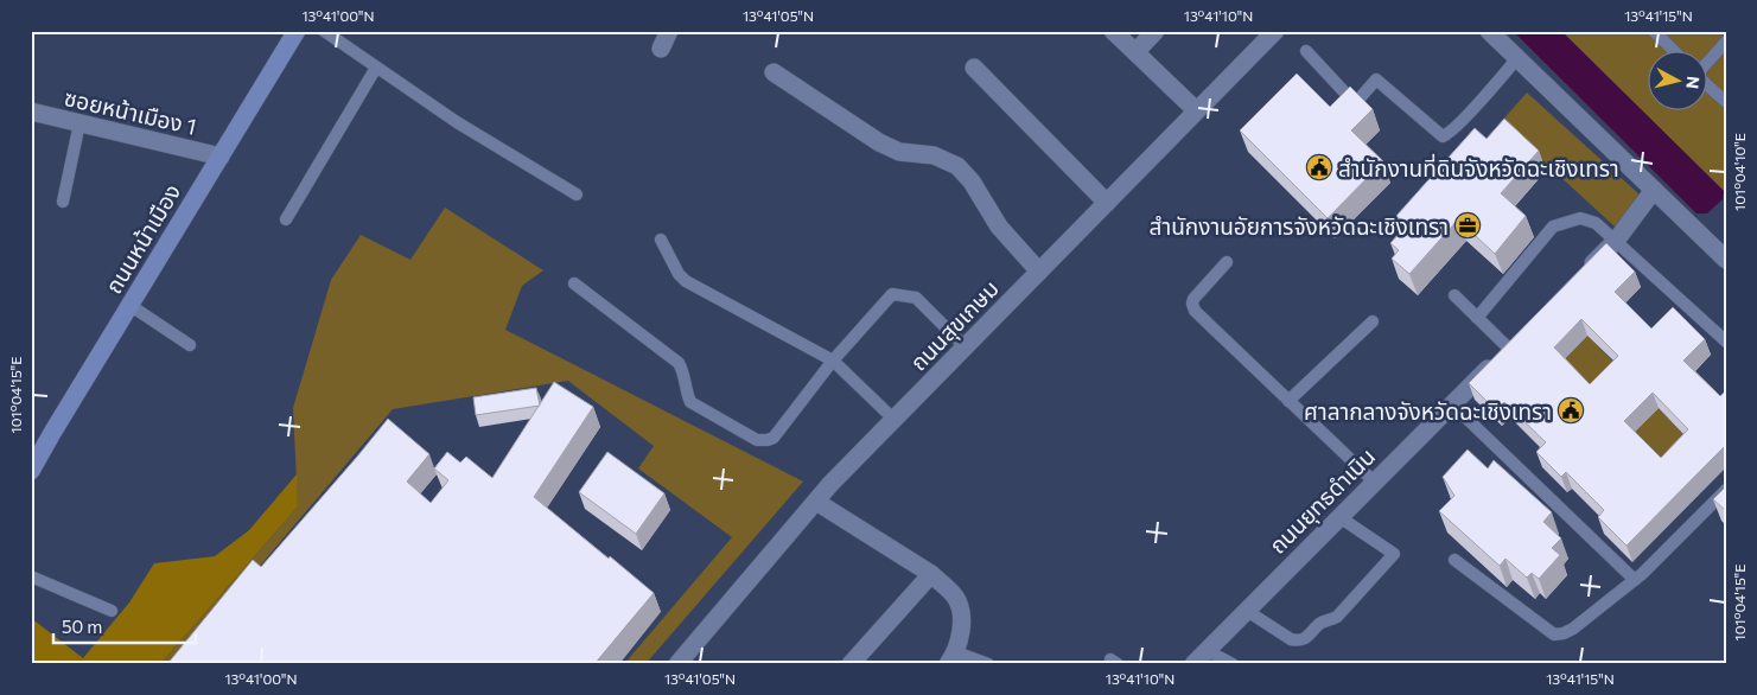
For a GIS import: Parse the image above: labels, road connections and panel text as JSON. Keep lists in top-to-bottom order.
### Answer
{
  "streets": {
    "street": [
      "ซอยหน้าเมือง 1",
      "ถนนหน้าเมือง",
      "ถนนสุขเกษม",
      "ถนนยุทธดำเนิน"
    ]
  },
  "crossings": [
    ["ซอยหน้าเมือง 1", "ถนนหน้าเมือง"]
  ],
  "places": {
    "public building": ["สำนักงานที่ดินจังหวัดฉะเชิงเทรา", "ศาลากลางจังหวัดฉะเชิงเทรา"],
    "office": ["สำนักงานอัยการจังหวัดฉะเชิงเทรา"]
  },
  "scale_bar": "50 m",
  "north": "right",
  "coordinates": [
    "13°41'00\"N",
    "13°41'05\"N",
    "13°41'10\"N",
    "13°41'15\"N",
    "101°04'10\"E",
    "101°04'15\"E"
  ]
}
